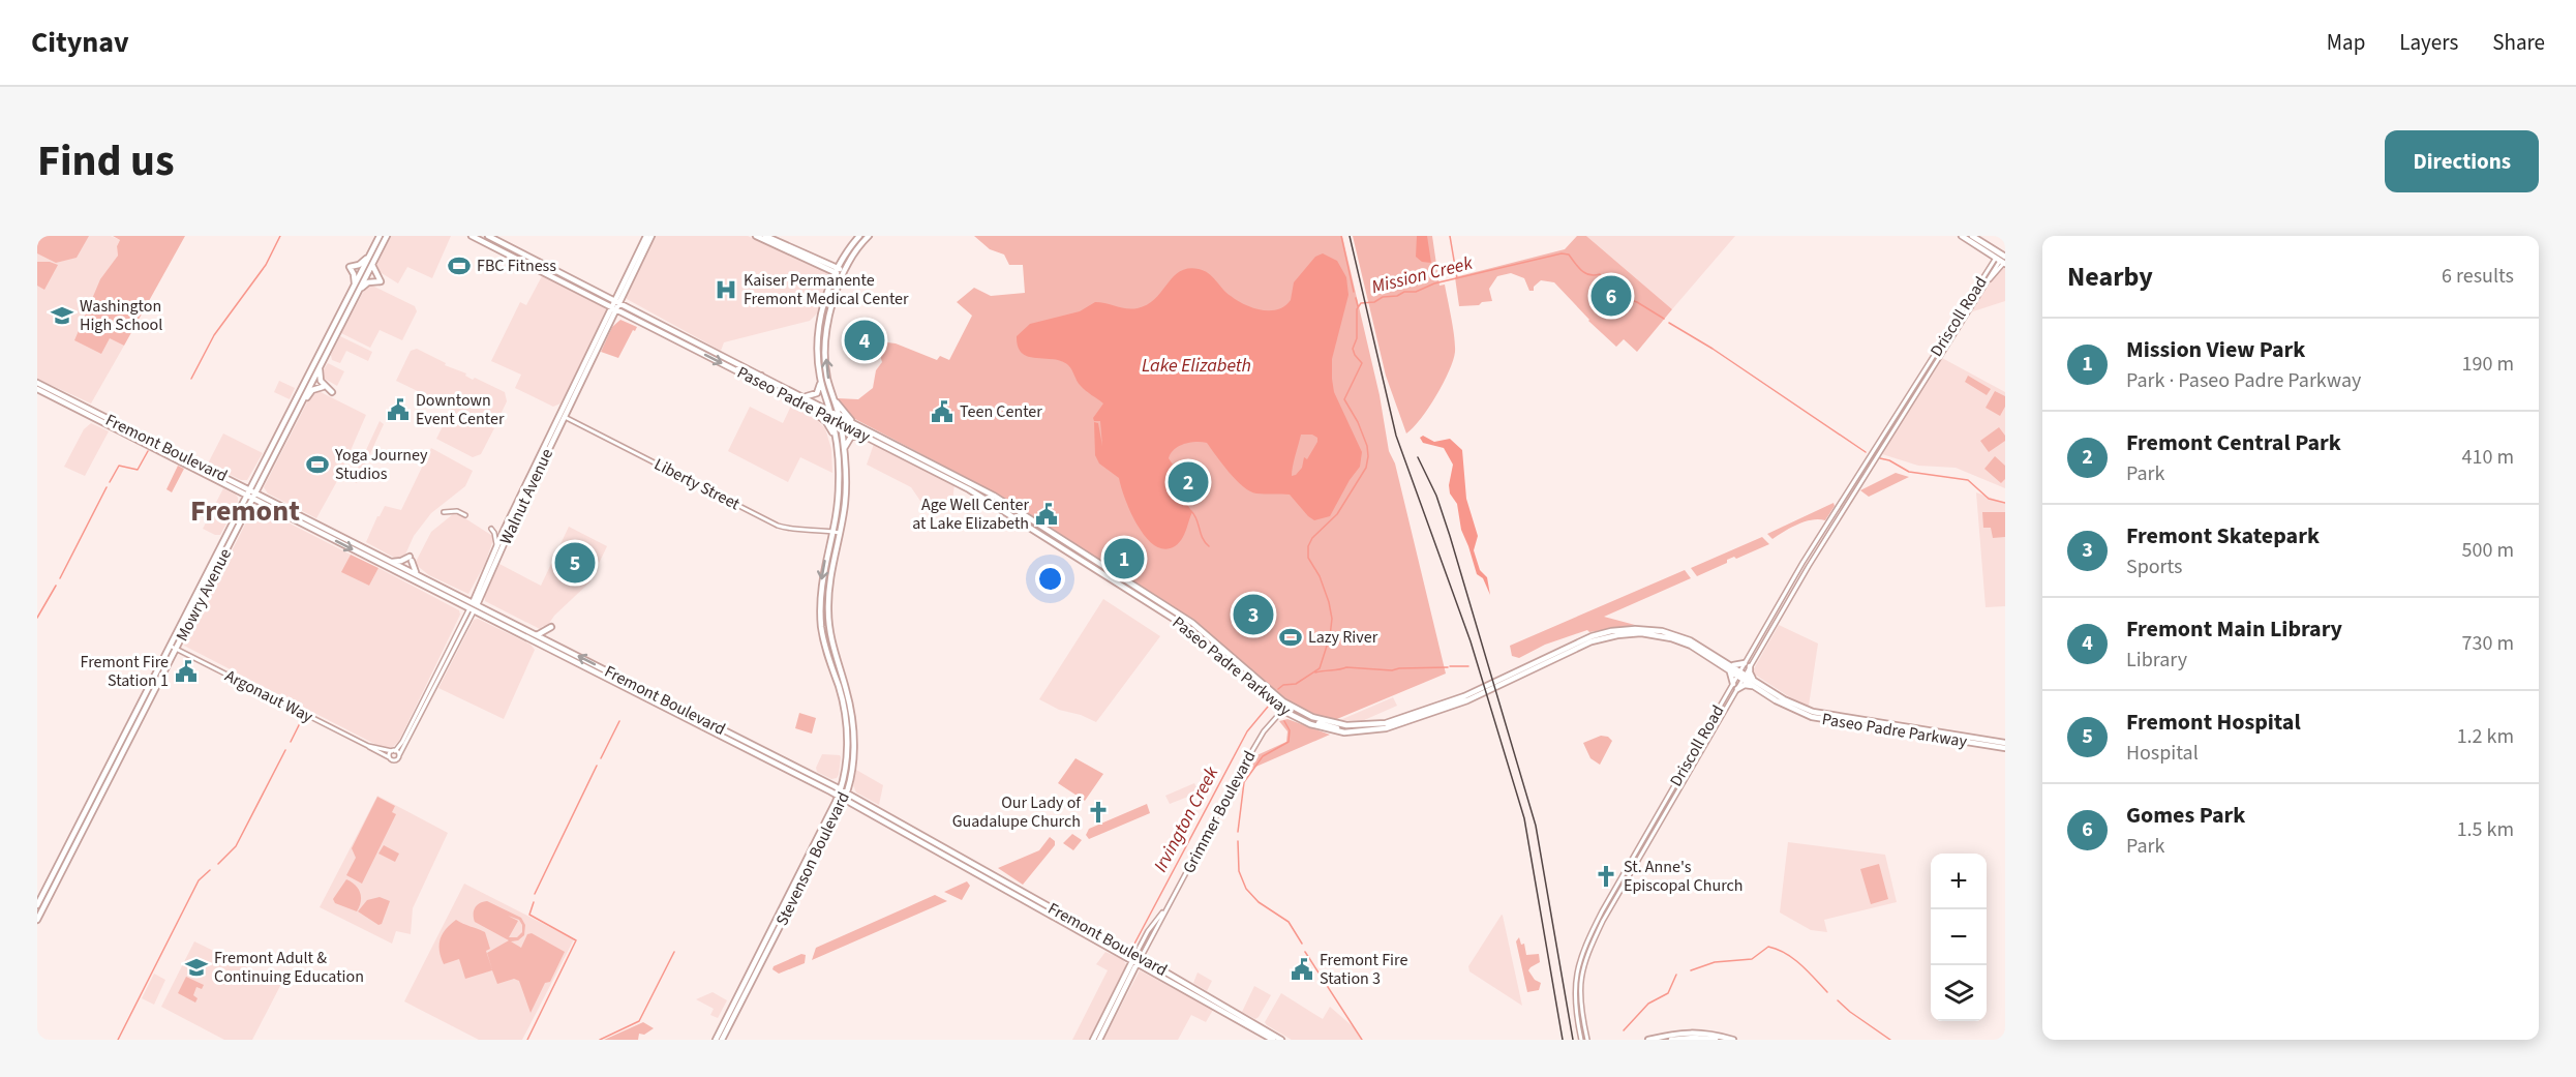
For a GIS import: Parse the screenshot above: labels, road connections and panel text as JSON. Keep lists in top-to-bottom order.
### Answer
{
  "streets": {
    "main road": [
      "Paseo Padre Parkway",
      "Fremont Boulevard",
      "Walnut Avenue",
      "Mowry Avenue",
      "Grimmer Boulevard",
      "Stevenson Boulevard"
    ],
    "street": ["Driscoll Road", "Liberty Street", "Argonaut Way"]
  },
  "crossings": [
    ["Driscoll Road", "Paseo Padre Parkway"],
    ["Paseo Padre Parkway", "Walnut Avenue"],
    ["Paseo Padre Parkway", "Grimmer Boulevard"],
    ["Paseo Padre Parkway", "Stevenson Boulevard"],
    ["Fremont Boulevard", "Walnut Avenue"],
    ["Fremont Boulevard", "Mowry Avenue"],
    ["Fremont Boulevard", "Grimmer Boulevard"],
    ["Fremont Boulevard", "Stevenson Boulevard"],
    ["Liberty Street", "Walnut Avenue"],
    ["Liberty Street", "Stevenson Boulevard"],
    ["Walnut Avenue", "Argonaut Way"],
    ["Mowry Avenue", "Argonaut Way"]
  ],
  "districts": ["Fremont"],
  "water": ["Mission Creek", "Lake Elizabeth", "Irvington Creek"],
  "places": {
    "sports": ["FBC Fitness", "Yoga Journey Studios", "Lazy River"],
    "hospital": ["Kaiser Permanente Fremont Medical Center"],
    "school or university": ["Washington High School", "Fremont Adult & Continuing Education"],
    "public building": [
      "Downtown Event Center",
      "Teen Center",
      "Age Well Center at Lake Elizabeth",
      "Fremont Fire Station 1",
      "Fremont Fire Station 3"
    ],
    "church": ["Our Lady of Guadalupe Church", "St. Anne's Episcopal Church"]
  },
  "page": {
    "header": "Citynav",
    "nav": ["Map", "Layers", "Share"],
    "title": "Find us",
    "buttons": "Directions",
    "heading": ["Nearby", "6 results"],
    "pins": [
      "6",
      "4",
      "2",
      "1",
      "5",
      "3"
    ],
    "list": [
      {
        "mark": "1",
        "name": "Mission View Park",
        "note": "Park · Paseo Padre Parkway",
        "value": "190 m"
      },
      {
        "mark": "2",
        "name": "Fremont Central Park",
        "note": "Park",
        "value": "410 m"
      },
      {
        "mark": "3",
        "name": "Fremont Skatepark",
        "note": "Sports",
        "value": "500 m"
      },
      {
        "mark": "4",
        "name": "Fremont Main Library",
        "note": "Library",
        "value": "730 m"
      },
      {
        "mark": "5",
        "name": "Fremont Hospital",
        "note": "Hospital",
        "value": "1.2 km"
      },
      {
        "mark": "6",
        "name": "Gomes Park",
        "note": "Park",
        "value": "1.5 km"
      }
    ],
    "map_buttons": ["+", "−"]
  }
}
